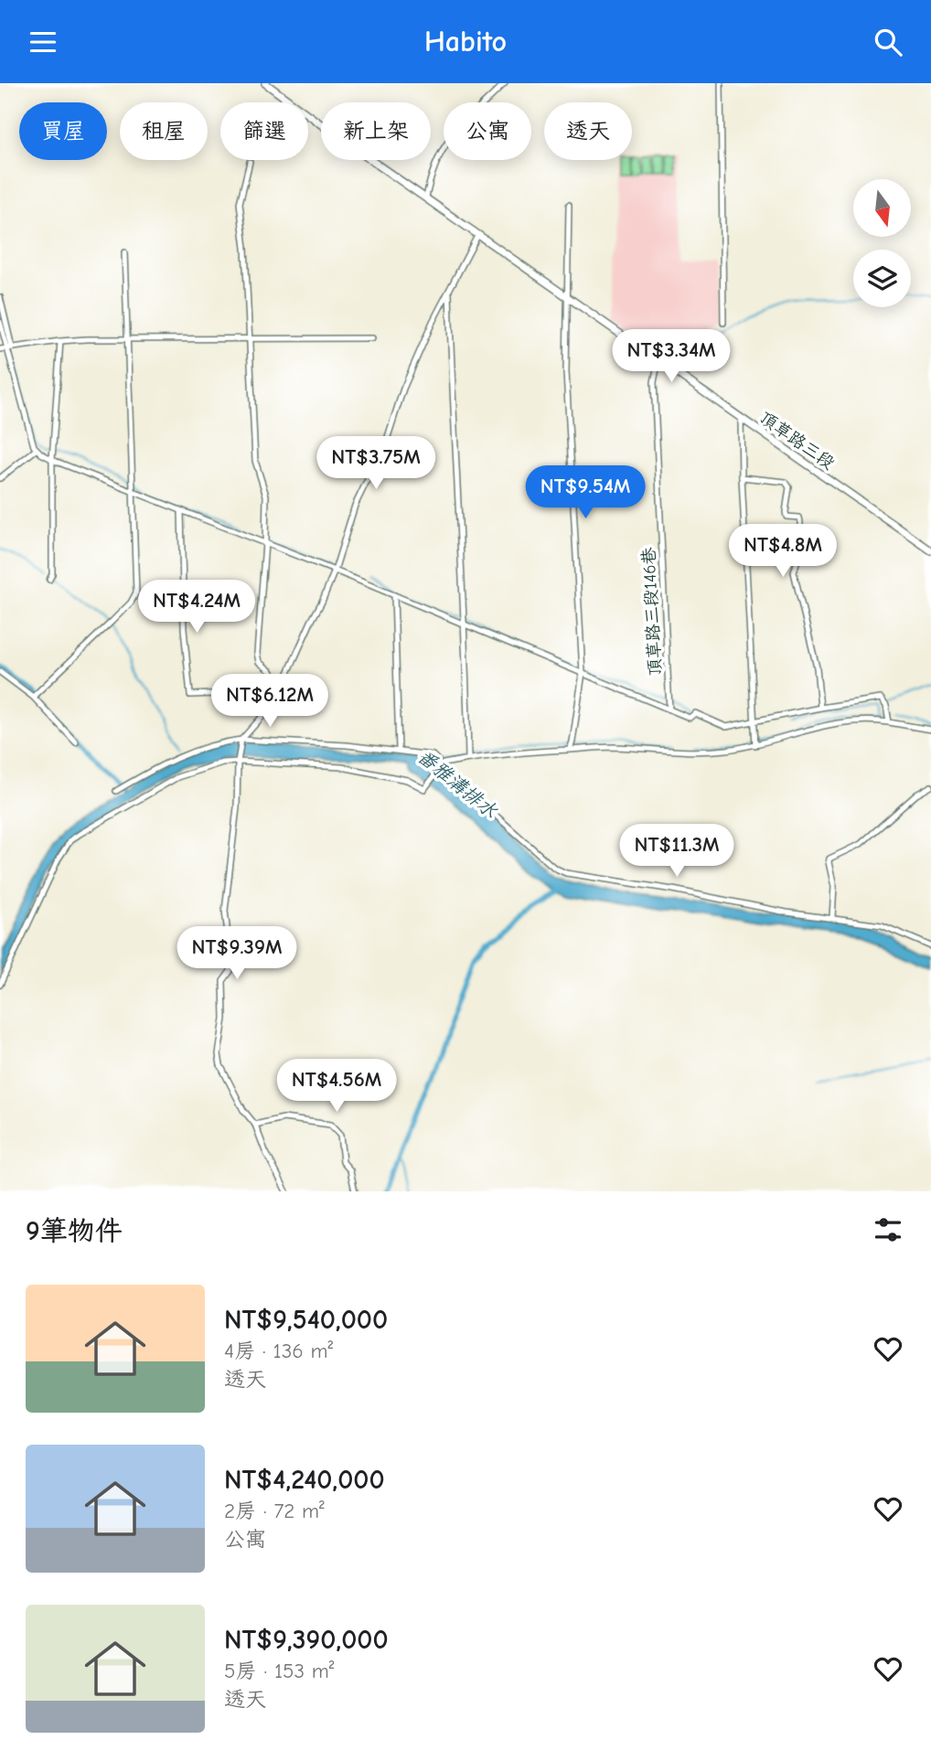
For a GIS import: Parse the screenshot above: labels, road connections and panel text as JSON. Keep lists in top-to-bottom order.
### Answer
{
  "streets": {
    "street": ["頂草路三段", "頂草路三段146巷"]
  },
  "crossings": [
    ["頂草路三段", "頂草路三段146巷"]
  ],
  "water": ["番雅溝排水"],
  "north": "bottom",
  "page": {
    "header": "Habito",
    "chip": [
      "買屋",
      "租屋",
      "篩選",
      "新上架",
      "公寓",
      "透天"
    ],
    "price": [
      "NT$3.34M",
      "NT$3.75M",
      "NT$9.54M",
      "NT$4.8M",
      "NT$4.24M",
      "NT$6.12M",
      "NT$11.3M",
      "NT$9.39M",
      "NT$4.56M"
    ],
    "heading": "9筆物件",
    "list": [
      {
        "name": "NT$9,540,000",
        "note": "4房 · 136 m² · 透天"
      },
      {
        "name": "NT$4,240,000",
        "note": "2房 · 72 m² · 公寓"
      },
      {
        "name": "NT$9,390,000",
        "note": "5房 · 153 m² · 透天"
      }
    ]
  }
}
